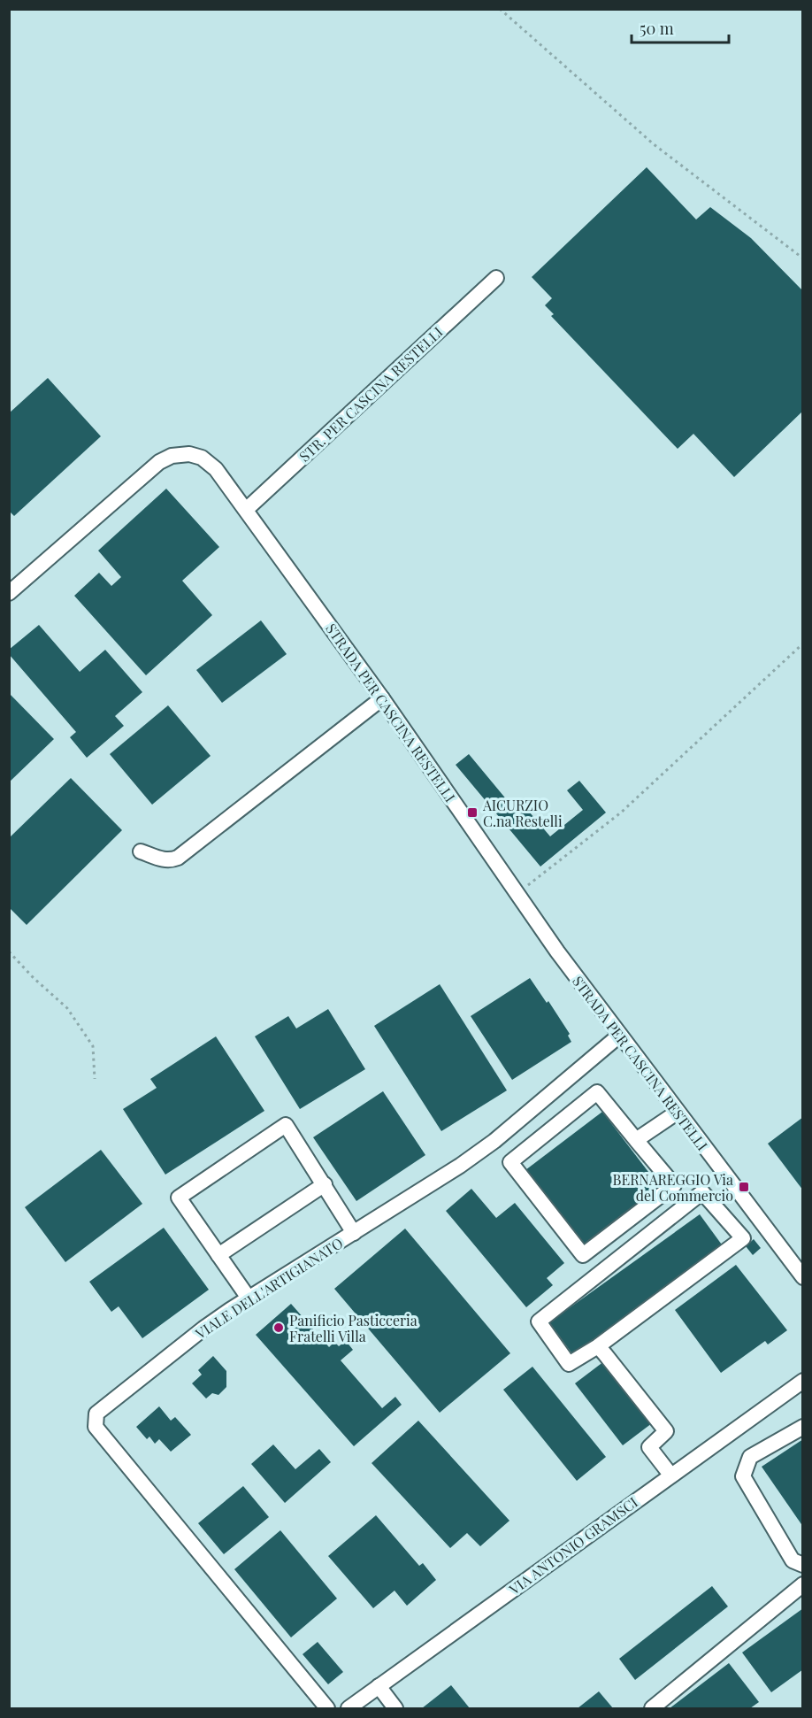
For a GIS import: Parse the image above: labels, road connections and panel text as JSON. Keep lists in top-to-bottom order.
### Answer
{
  "streets": {
    "street": [
      "STR. PER CASCINA RESTELLI",
      "STRADA PER CASCINA RESTELLI",
      "VIALE DELL'ARTIGIANATO",
      "VIA ANTONIO GRAMSCI"
    ]
  },
  "crossings": [
    ["STR. PER CASCINA RESTELLI", "STRADA PER CASCINA RESTELLI"],
    ["STRADA PER CASCINA RESTELLI", "VIALE DELL'ARTIGIANATO"]
  ],
  "places": {
    "transit": ["AICURZIO C.na Restelli", "BERNAREGGIO Via del Commercio"],
    "other": ["Panificio Pasticceria Fratelli Villa"]
  },
  "scale_bar": "50 m"
}
